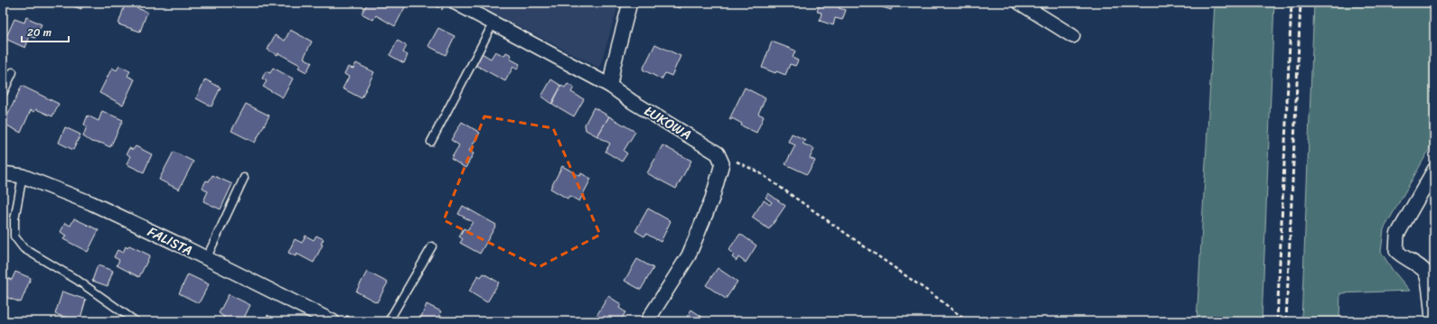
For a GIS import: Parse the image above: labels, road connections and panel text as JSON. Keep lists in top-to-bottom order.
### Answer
{
  "streets": {
    "street": ["ŁUKOWA", "FALISTA"]
  },
  "scale_bar": "20 m"
}
